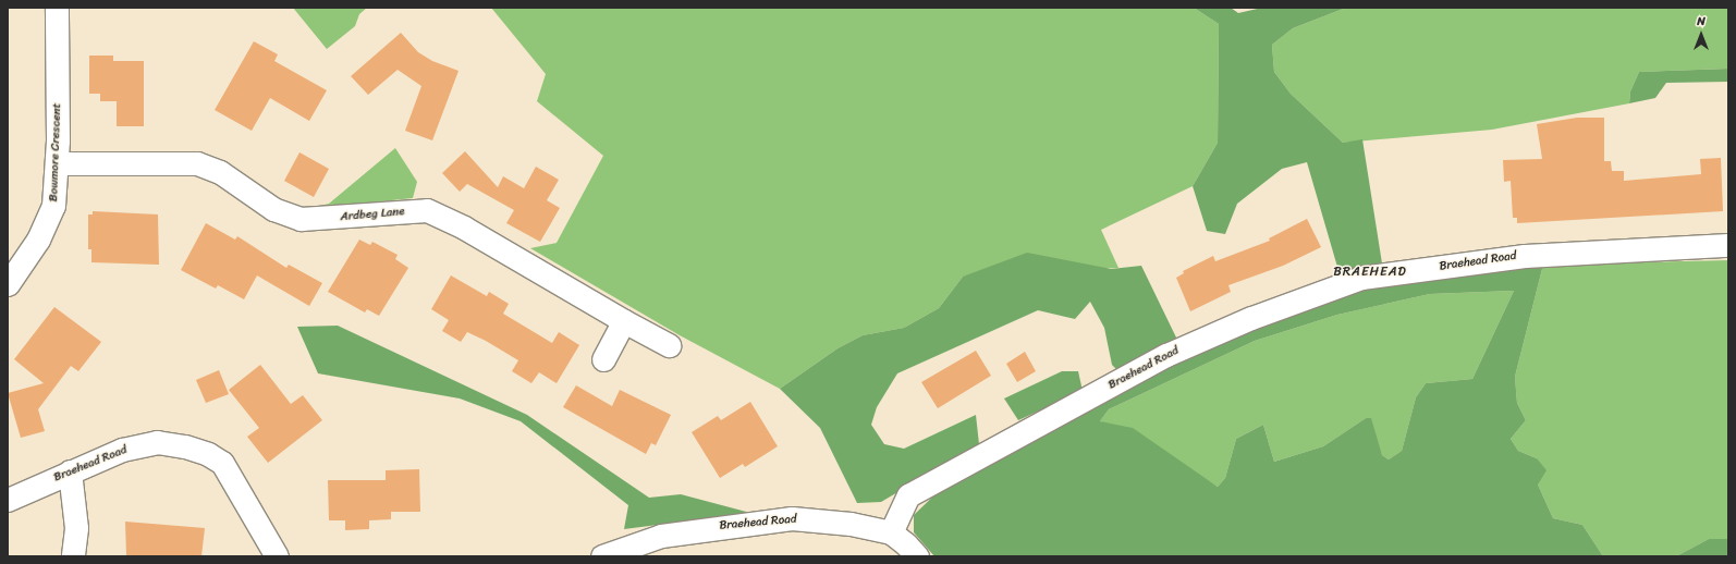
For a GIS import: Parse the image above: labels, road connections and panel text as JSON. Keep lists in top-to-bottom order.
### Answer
{
  "streets": {
    "street": ["Bowmore Crescent", "Ardbeg Lane", "Braehead Road"]
  },
  "crossings": [
    ["Bowmore Crescent", "Ardbeg Lane"]
  ],
  "districts": ["BRAEHEAD"],
  "north": "top"
}
